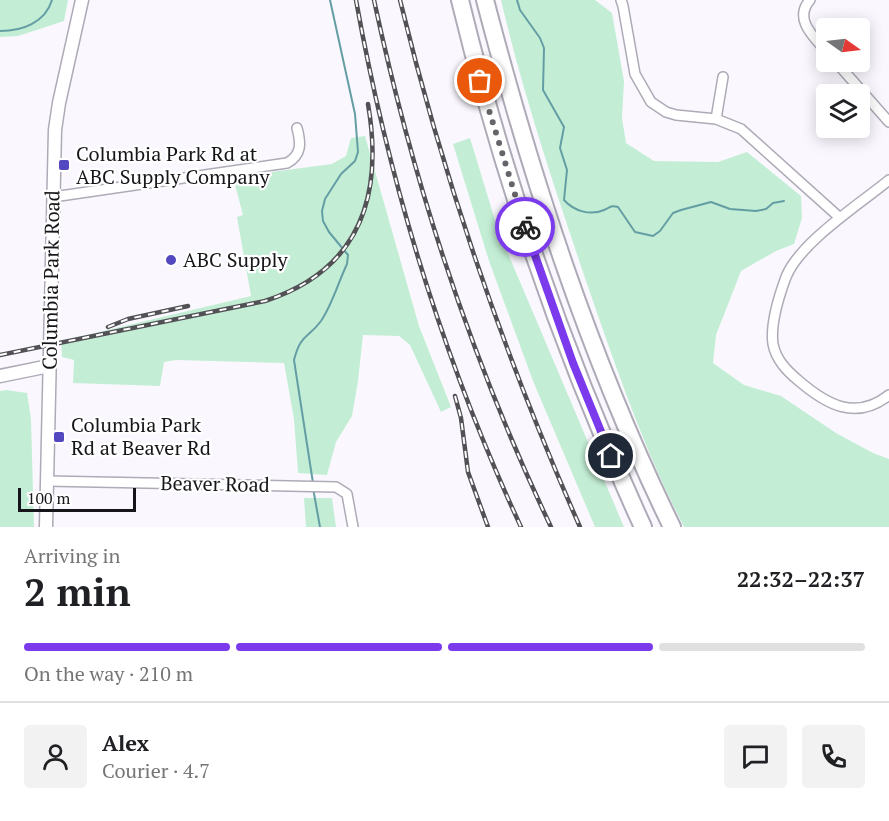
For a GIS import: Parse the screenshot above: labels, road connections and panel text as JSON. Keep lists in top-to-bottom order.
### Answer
{
  "streets": {
    "street": ["Columbia Park Road", "Beaver Road"]
  },
  "crossings": [
    ["Columbia Park Road", "Beaver Road"]
  ],
  "places": {
    "transit": ["Columbia Park Rd at ABC Supply Company", "Columbia Park Rd at Beaver Rd"],
    "other": ["ABC Supply"]
  },
  "scale_bar": "100 m",
  "north": "right",
  "page": {
    "scale": "100 m",
    "heading": ["2 min", "Arriving in", "22:32–22:37"],
    "panel": ["Alex", "Courier · 4.7"],
    "bar": "On the way · 210 m"
  }
}
